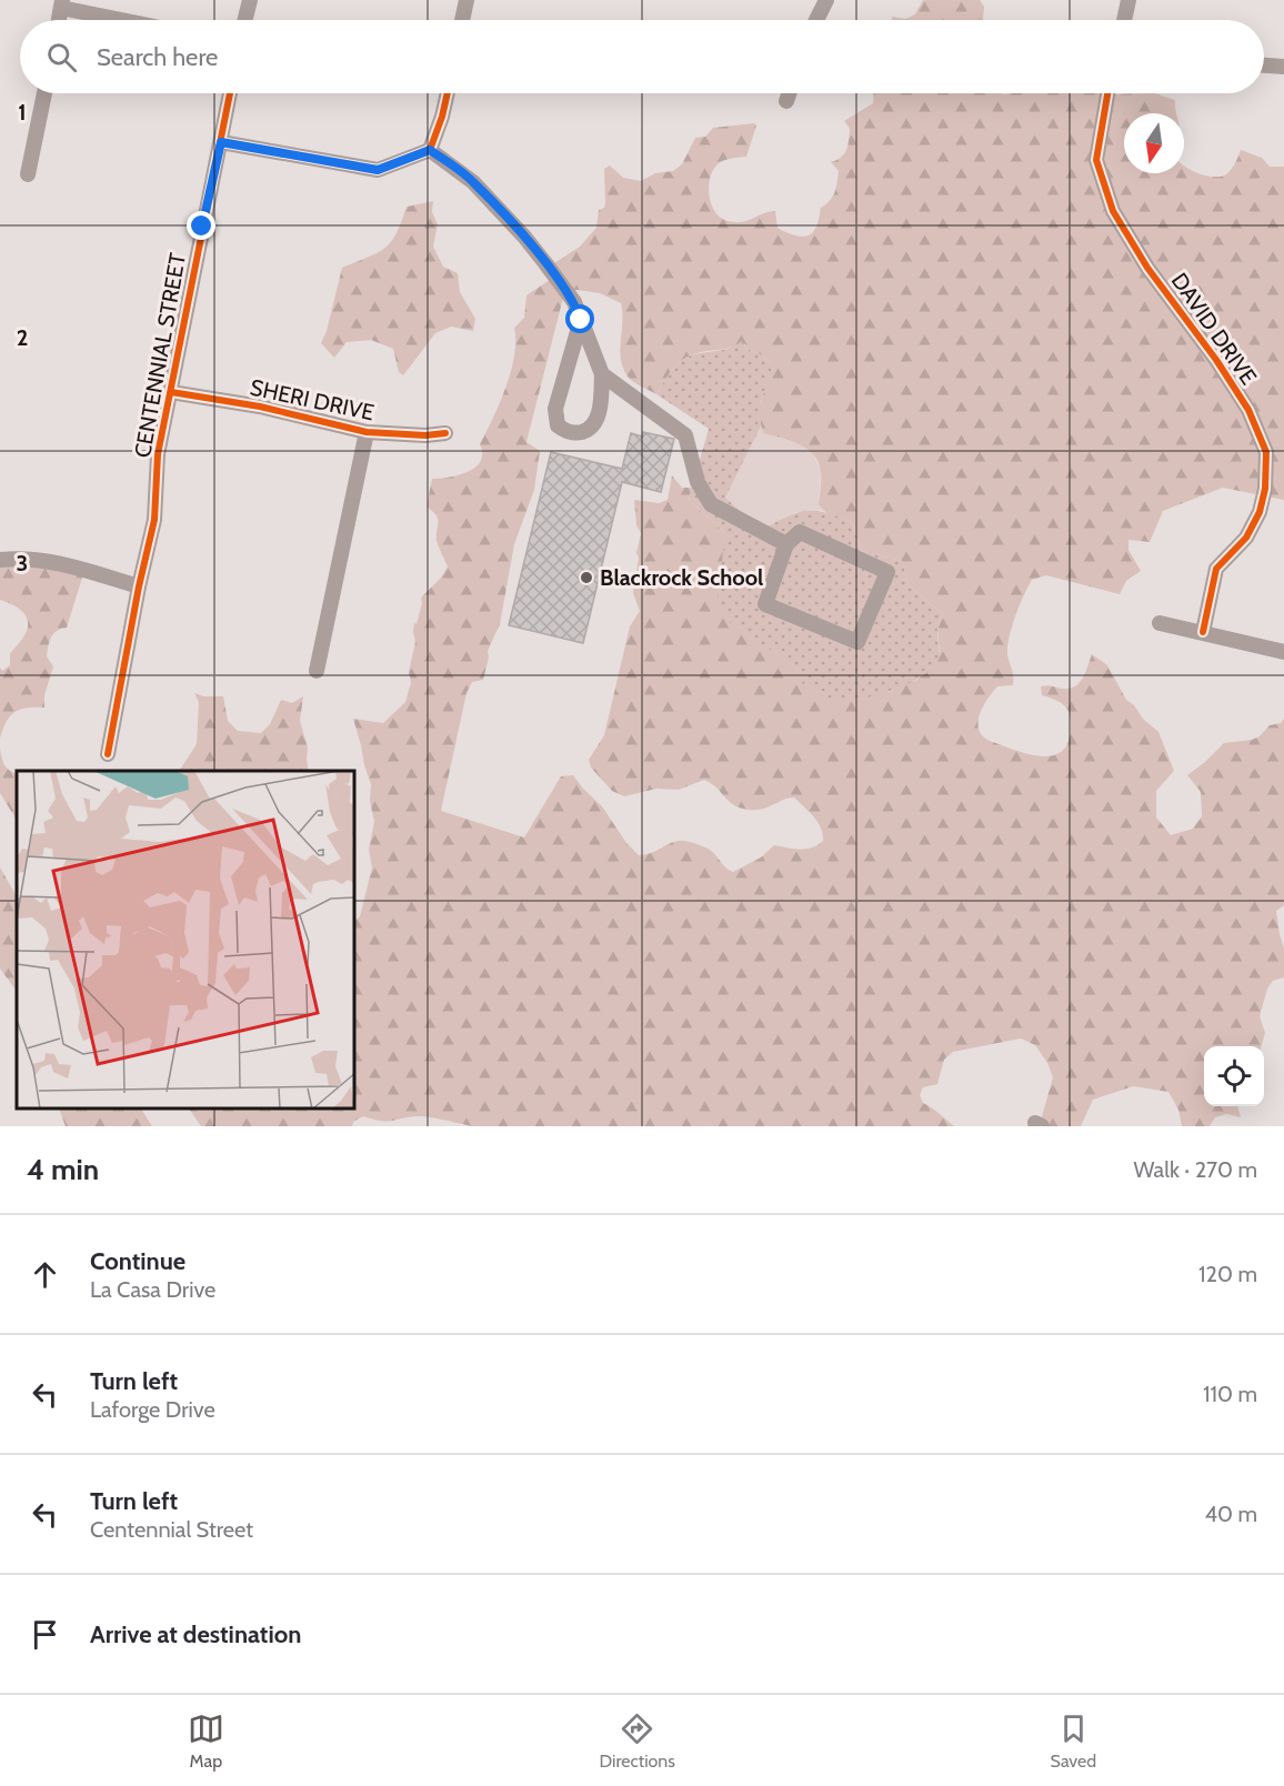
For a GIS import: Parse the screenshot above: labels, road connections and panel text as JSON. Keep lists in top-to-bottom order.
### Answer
{
  "streets": {
    "street": ["DAVID DRIVE", "CENTENNIAL STREET", "SHERI DRIVE"]
  },
  "crossings": [
    ["CENTENNIAL STREET", "SHERI DRIVE"]
  ],
  "places": ["Blackrock School"],
  "north": "bottom",
  "page": {
    "search": "Search here",
    "heading": ["4 min", "Walk · 270 m"],
    "list": [
      ["Continue", "La Casa Drive", "120 m"],
      ["Turn left", "Laforge Drive", "110 m"],
      ["Turn left", "Centennial Street", "40 m"],
      "Arrive at destination"
    ],
    "nav": ["Map", "Directions", "Saved"]
  },
  "grid": {
    "rows": ["1", "2", "3"]
  }
}
